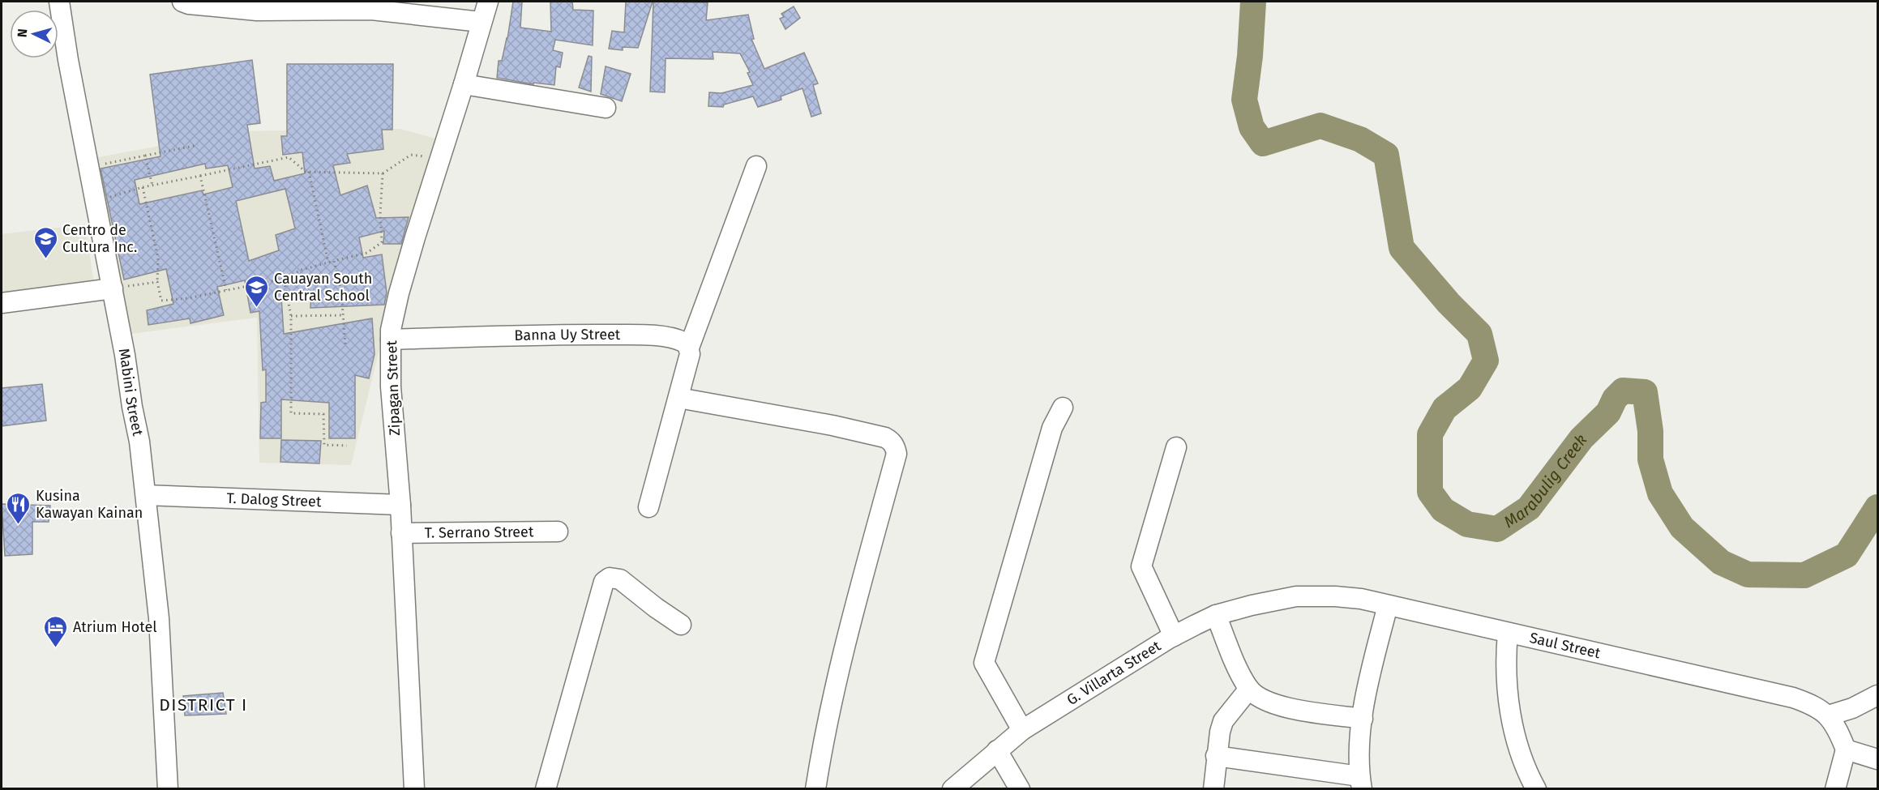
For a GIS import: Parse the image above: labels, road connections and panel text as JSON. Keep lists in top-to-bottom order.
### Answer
{
  "streets": {
    "street": [
      "Banna Uy Street",
      "Zipagan Street",
      "Mabini Street",
      "T. Dalog Street",
      "T. Serrano Street",
      "Saul Street",
      "G. Villarta Street"
    ]
  },
  "crossings": [
    ["Banna Uy Street", "Zipagan Street"],
    ["Zipagan Street", "T. Dalog Street"],
    ["Zipagan Street", "T. Serrano Street"],
    ["Mabini Street", "T. Dalog Street"],
    ["Saul Street", "G. Villarta Street"]
  ],
  "districts": ["DISTRICT I"],
  "water": ["Marabulig Creek"],
  "places": {
    "school or university": ["Centro de Cultura Inc.", "Cauayan South Central School"],
    "restaurant": ["Kusina Kawayan Kainan"],
    "hotel": ["Atrium Hotel"]
  },
  "north": "left"
}
